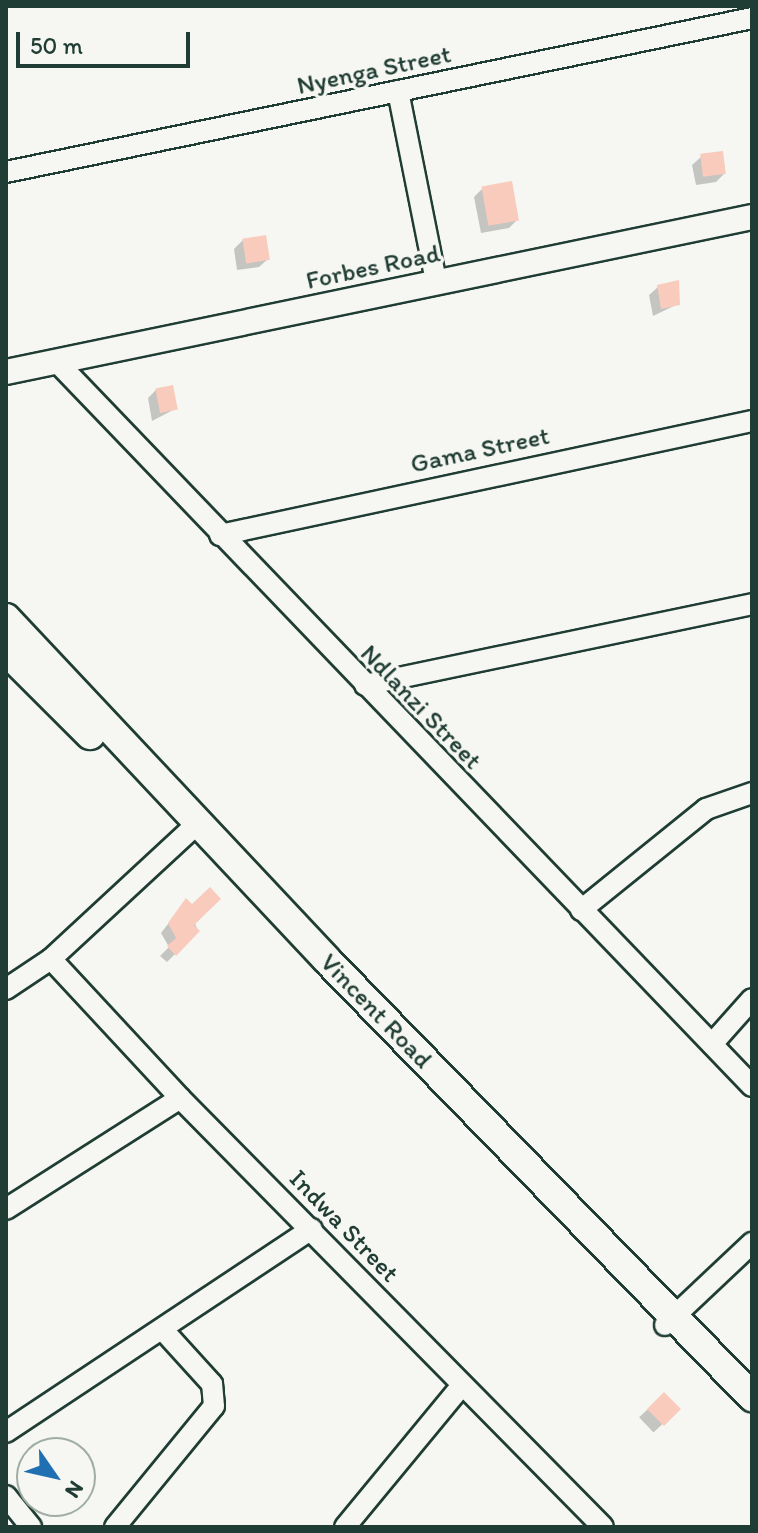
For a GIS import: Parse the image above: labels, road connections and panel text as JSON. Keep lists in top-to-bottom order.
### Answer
{
  "streets": {
    "main road": ["Vincent Road"],
    "street": [
      "Nyenga Street",
      "Forbes Road",
      "Gama Street",
      "Ndlanzi Street",
      "Indwa Street"
    ]
  },
  "crossings": [
    ["Forbes Road", "Ndlanzi Street"],
    ["Gama Street", "Ndlanzi Street"]
  ],
  "scale_bar": "50 m",
  "north": "bottom right"
}
